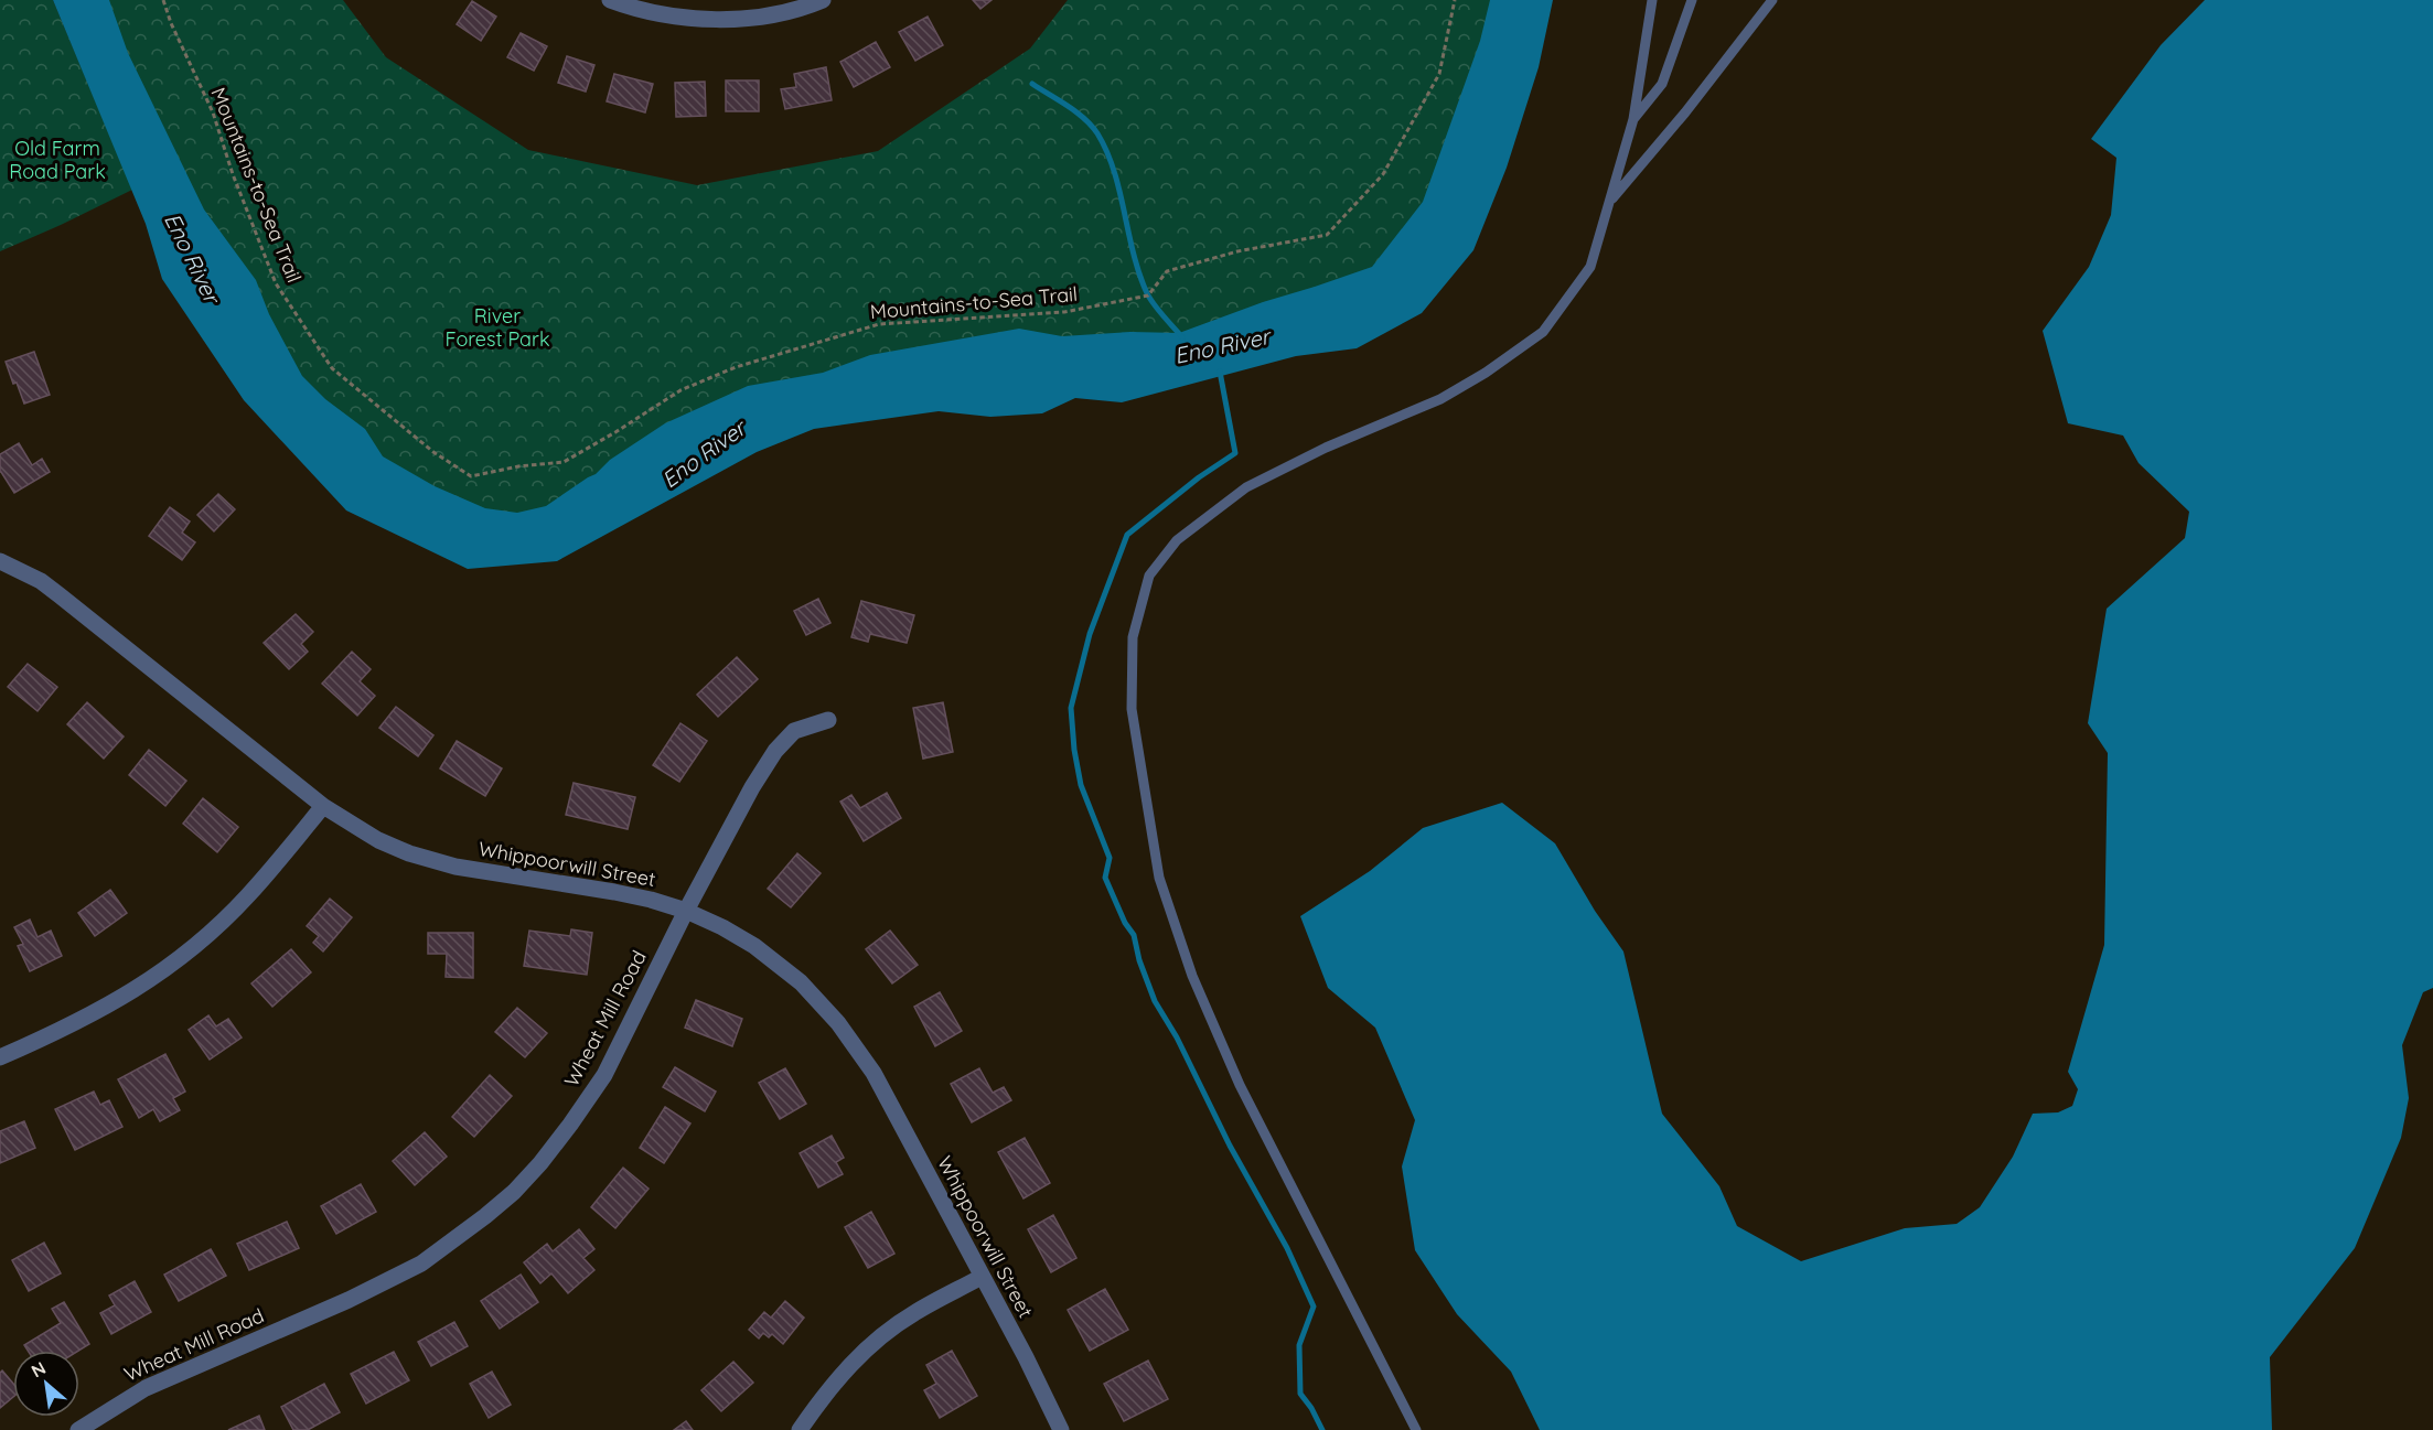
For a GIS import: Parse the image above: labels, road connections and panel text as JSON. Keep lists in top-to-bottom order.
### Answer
{
  "streets": {
    "street": ["Whippoorwill Street", "Wheat Mill Road"],
    "path": ["Mountains-to-Sea Trail"]
  },
  "crossings": [
    ["Whippoorwill Street", "Wheat Mill Road"]
  ],
  "water": ["Eno River"],
  "parks": ["Old Farm Road Park", "River Forest Park"],
  "north": "top left"
}
